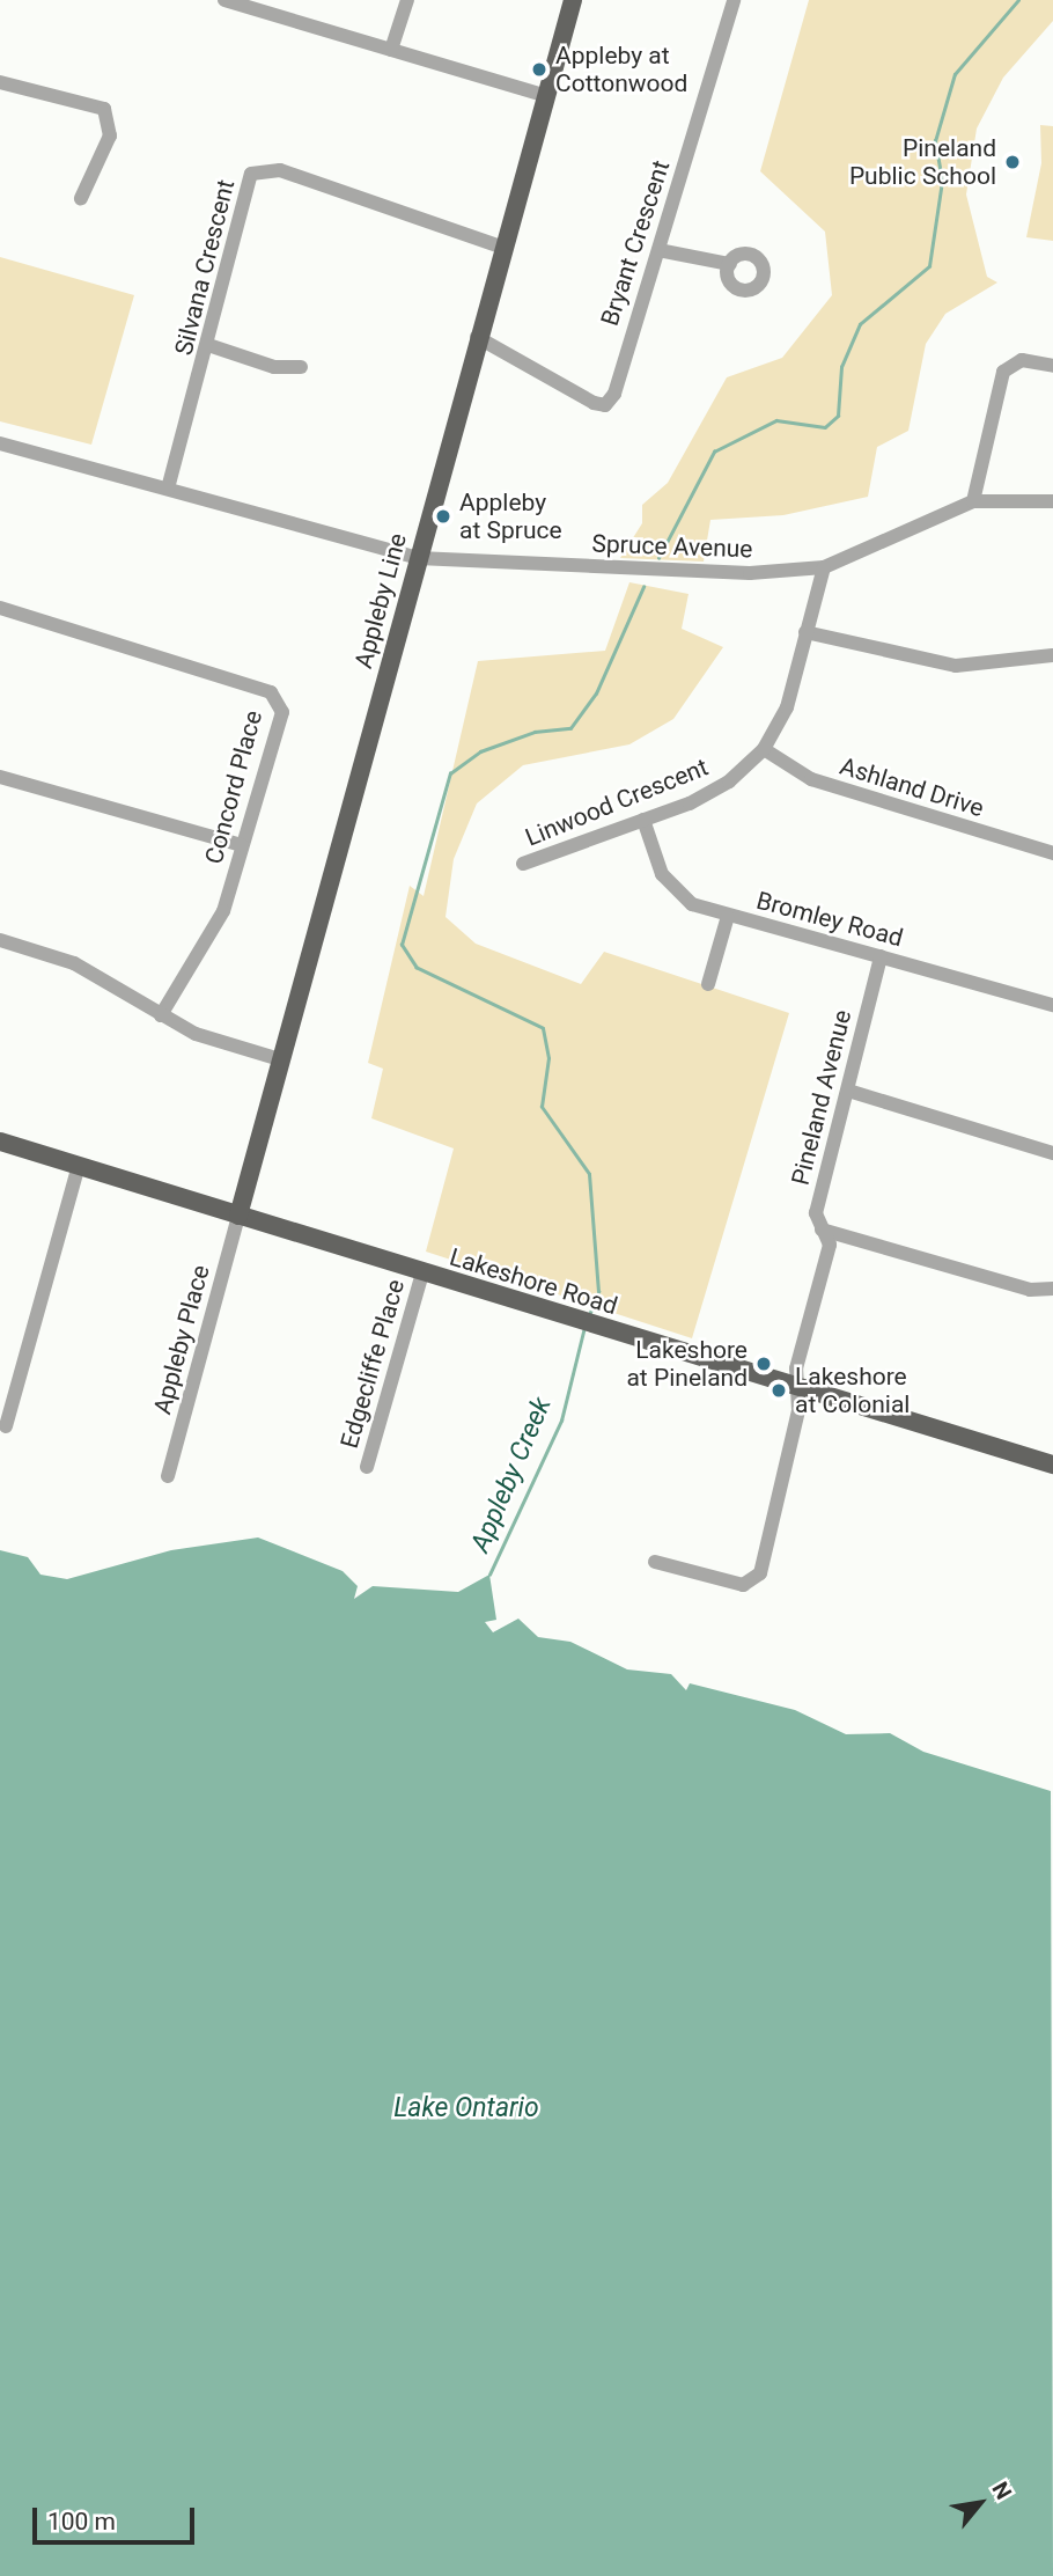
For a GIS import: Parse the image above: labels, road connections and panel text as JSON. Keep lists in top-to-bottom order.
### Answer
{
  "streets": {
    "main road": ["Appleby Line", "Lakeshore Road"],
    "street": [
      "Bryant Crescent",
      "Silvana Crescent",
      "Spruce Avenue",
      "Concord Place",
      "Ashland Drive",
      "Linwood Crescent",
      "Bromley Road",
      "Pineland Avenue",
      "Appleby Place",
      "Edgecliffe Place"
    ]
  },
  "crossings": [
    ["Bryant Crescent", "Appleby Line"],
    ["Silvana Crescent", "Spruce Avenue"],
    ["Silvana Crescent", "Appleby Line"],
    ["Spruce Avenue", "Appleby Line"],
    ["Spruce Avenue", "Linwood Crescent"],
    ["Appleby Line", "Lakeshore Road"],
    ["Appleby Line", "Appleby Place"],
    ["Ashland Drive", "Linwood Crescent"],
    ["Linwood Crescent", "Bromley Road"],
    ["Bromley Road", "Pineland Avenue"],
    ["Pineland Avenue", "Lakeshore Road"],
    ["Lakeshore Road", "Appleby Place"],
    ["Lakeshore Road", "Edgecliffe Place"]
  ],
  "water": ["Appleby Creek", "Lake Ontario"],
  "places": [
    "Appleby at Cottonwood",
    "Pineland Public School",
    "Appleby at Spruce",
    "Lakeshore at Pineland",
    "Lakeshore at Colonial"
  ],
  "scale_bar": "100 m",
  "north": "top right"
}
